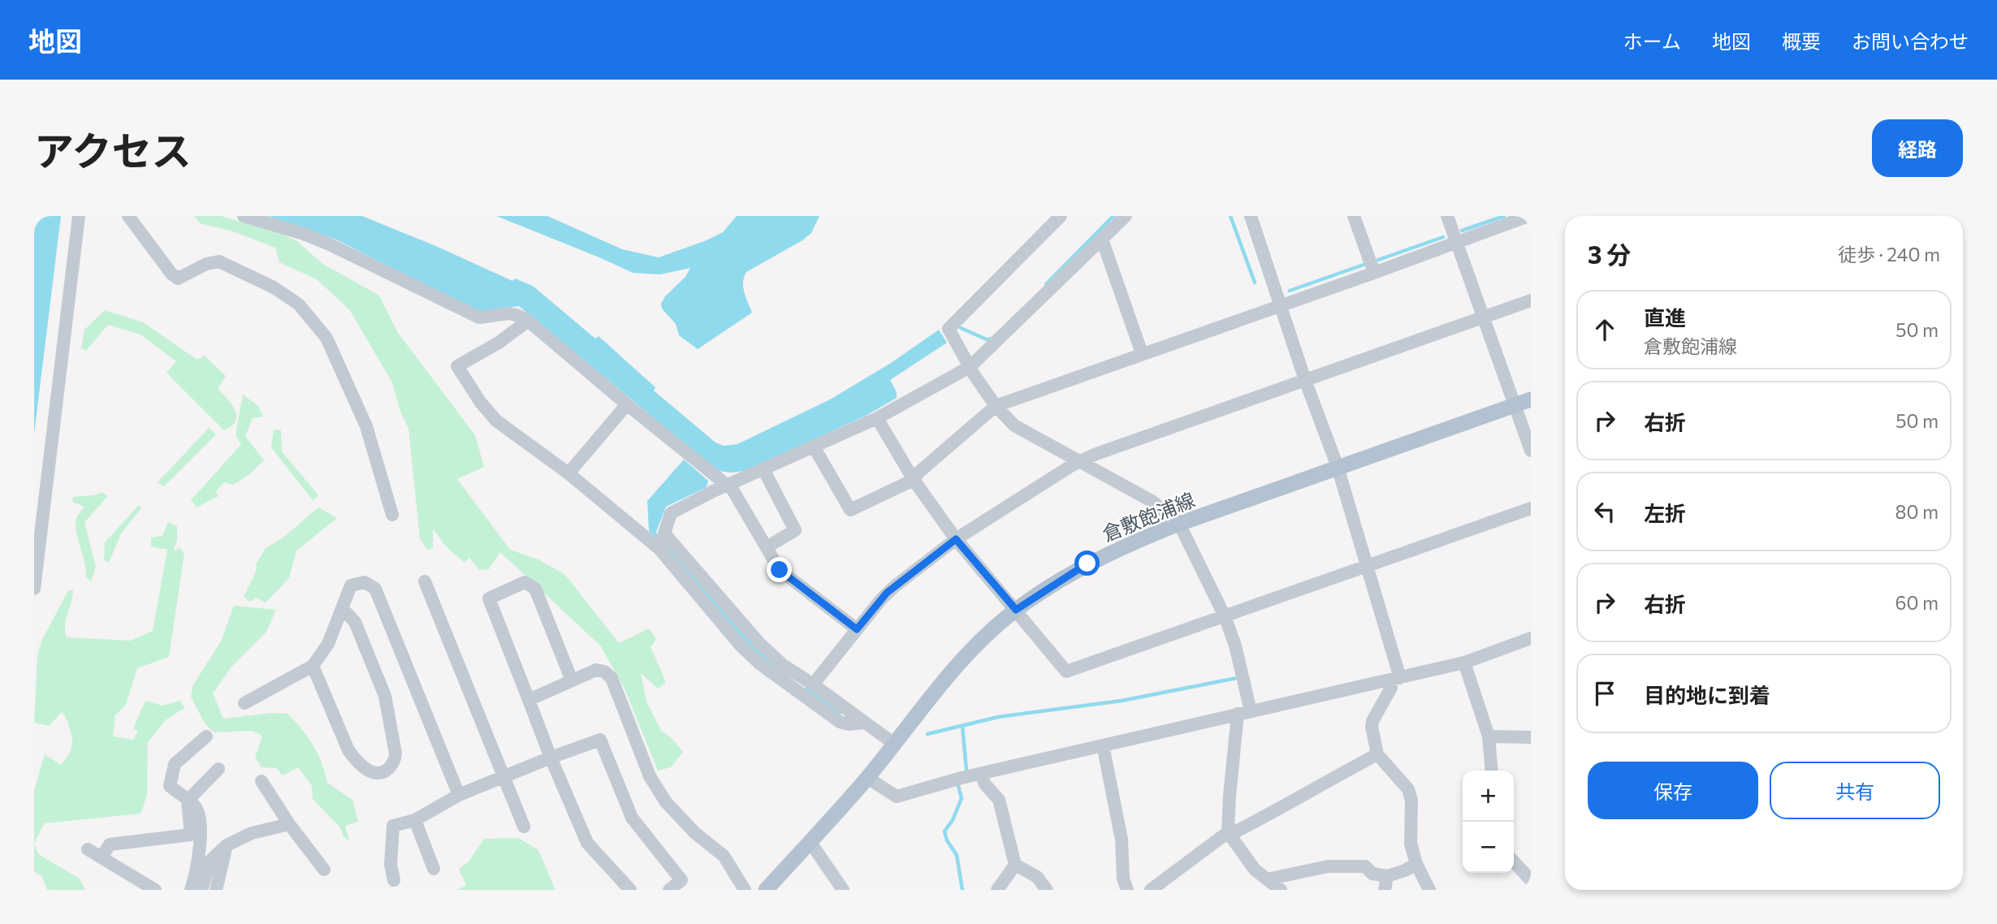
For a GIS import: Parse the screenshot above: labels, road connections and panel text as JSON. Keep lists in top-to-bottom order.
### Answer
{
  "streets": {
    "main road": ["倉敷飽浦線"]
  },
  "page": {
    "header": "地図",
    "nav": [
      "ホーム",
      "地図",
      "概要",
      "お問い合わせ"
    ],
    "title": "アクセス",
    "buttons": [
      "経路",
      ["保存", "共有"]
    ],
    "heading": ["3 分", "徒歩 · 240 m"],
    "list": [
      ["直進", "倉敷飽浦線", "50 m"],
      ["右折", "50 m"],
      ["左折", "80 m"],
      ["右折", "60 m"],
      "目的地に到着"
    ],
    "map_buttons": ["+", "−"]
  }
}
